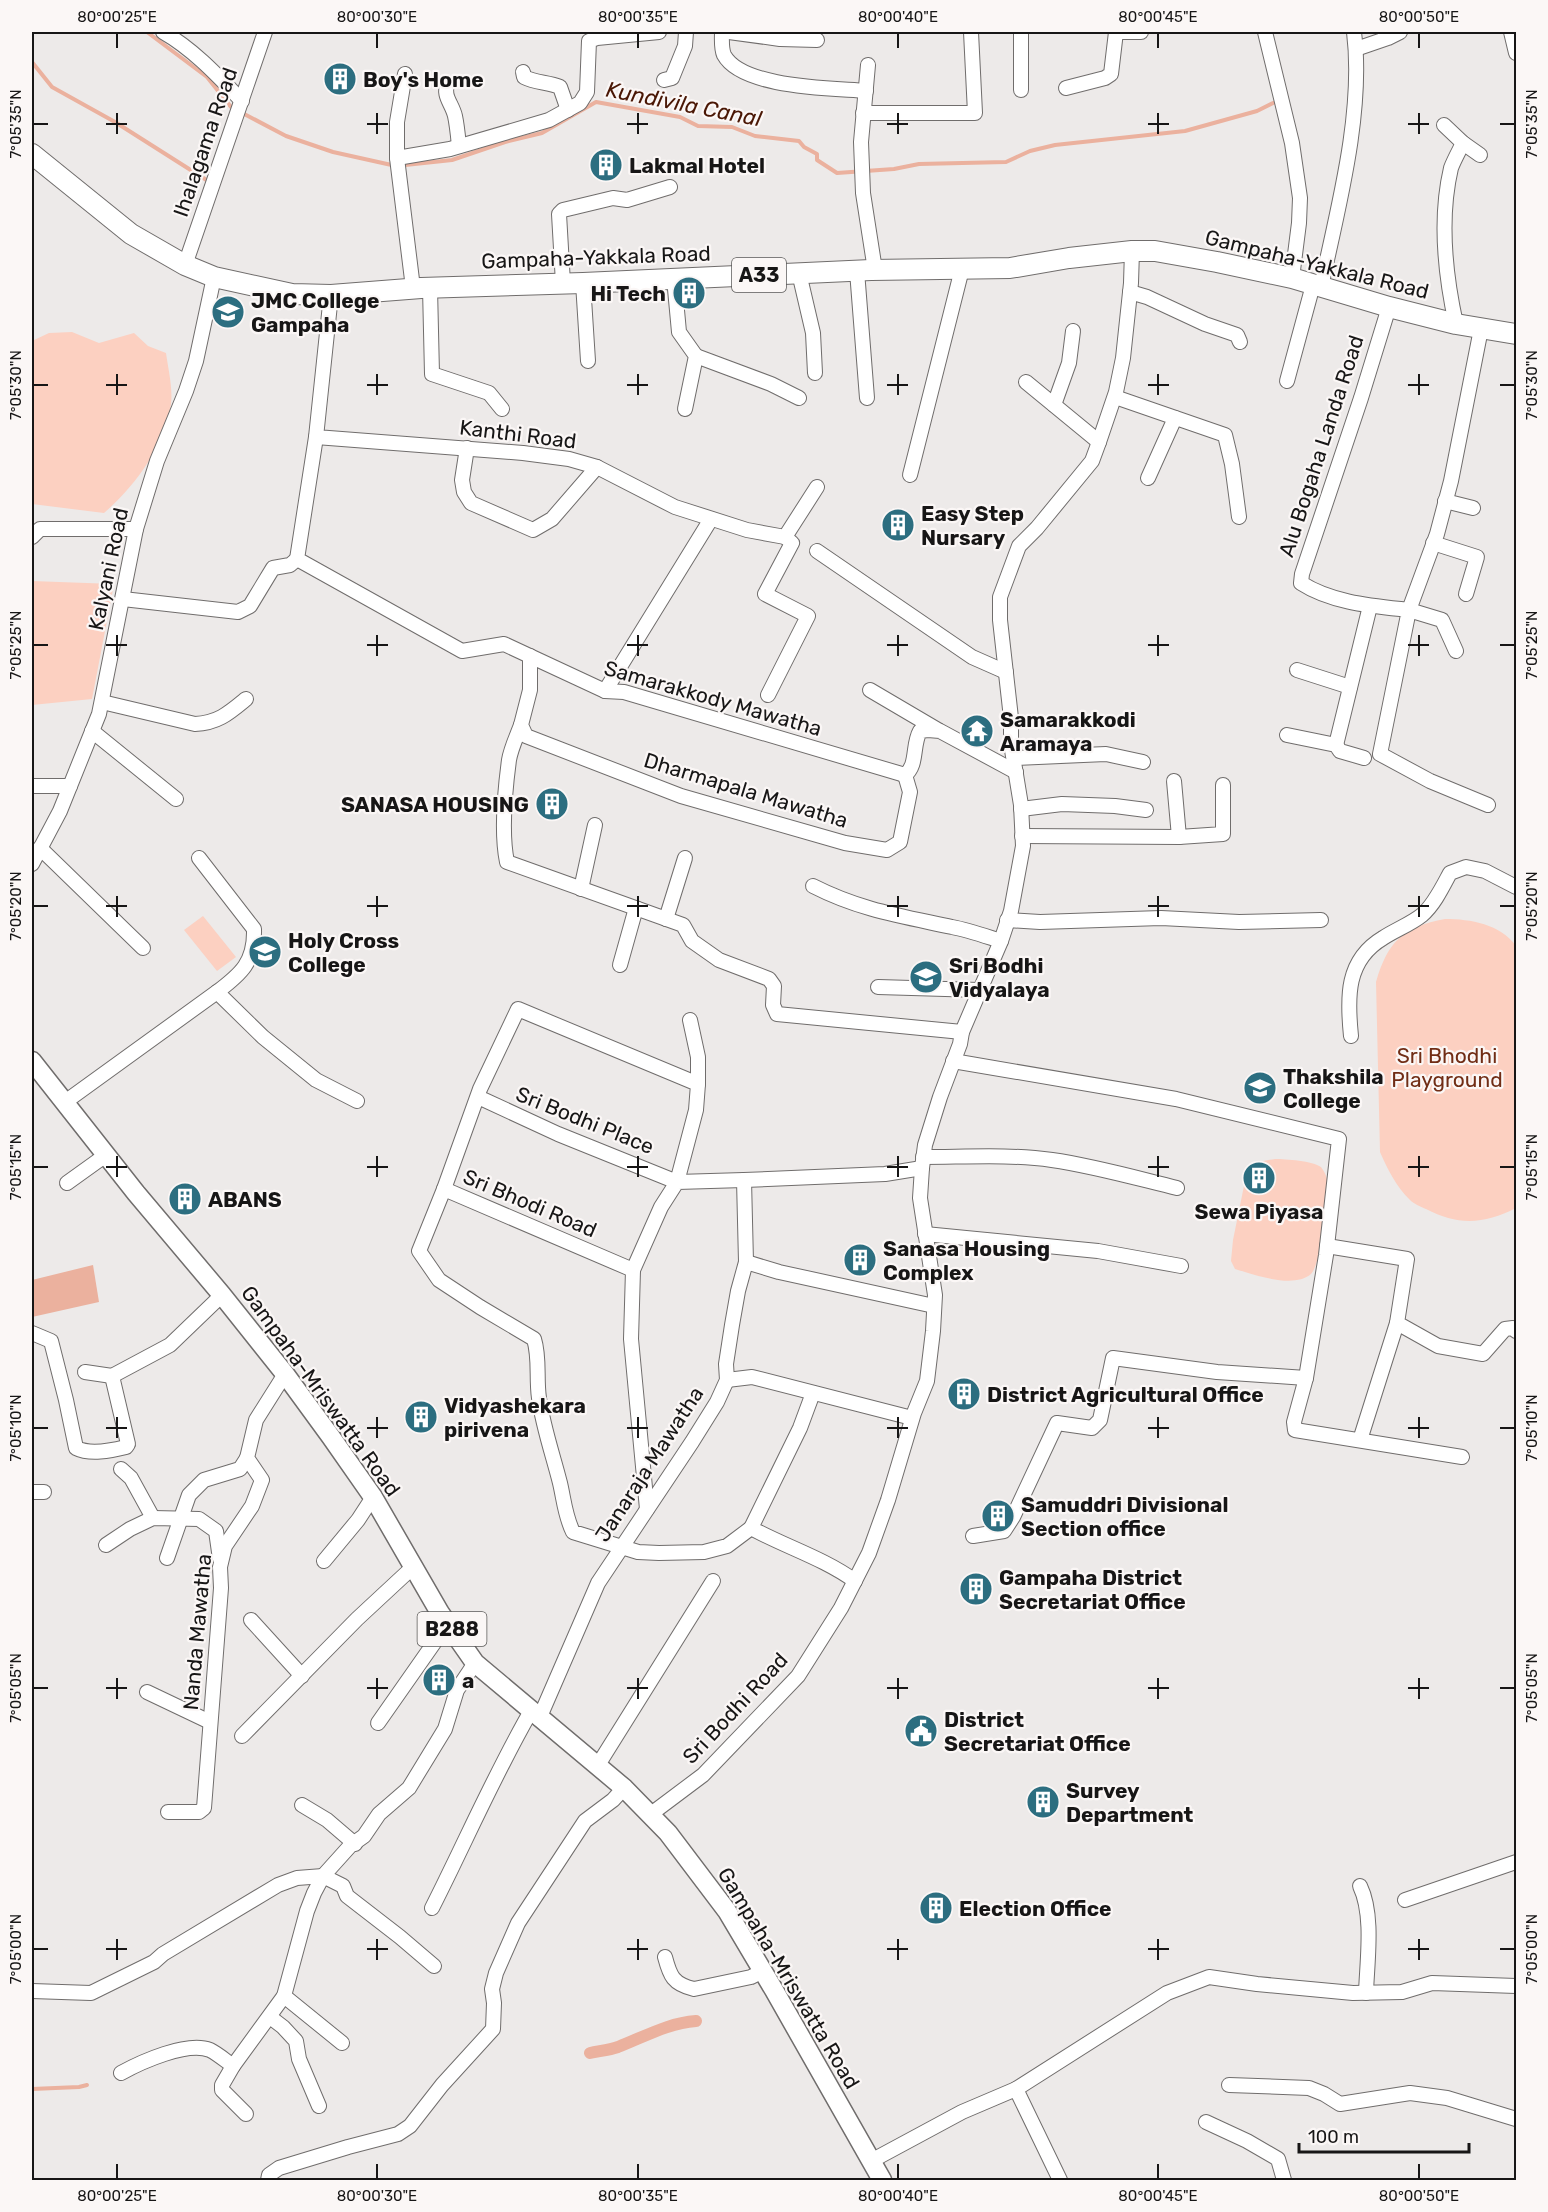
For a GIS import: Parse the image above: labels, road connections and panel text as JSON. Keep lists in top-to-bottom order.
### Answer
{
  "streets": {
    "highway": ["Gampaha-Yakkala Road", "A33"],
    "main road": ["Gampaha-Mriswatta Road", "B288"],
    "street": [
      "Ihalagama Road",
      "Kanthi Road",
      "Alu Bogaha Landa Road",
      "Kalyani Road",
      "Samarakkody Mawatha",
      "Dharmapala Mawatha",
      "Sri Bodhi Place",
      "Sri Bhodi Road",
      "Janaraja Mawatha",
      "Nanda Mawatha",
      "Sri Bodhi Road"
    ]
  },
  "crossings": [
    ["Ihalagama Road", "Gampaha-Yakkala Road"],
    ["Gampaha-Yakkala Road", "Alu Bogaha Landa Road"],
    ["Gampaha-Yakkala Road", "Kalyani Road"],
    ["Gampaha-Yakkala Road", "Sri Bodhi Road"],
    ["Samarakkody Mawatha", "Dharmapala Mawatha"],
    ["Sri Bhodi Road", "Janaraja Mawatha"],
    ["Gampaha-Mriswatta Road", "Janaraja Mawatha"],
    ["Gampaha-Mriswatta Road", "Sri Bodhi Road"]
  ],
  "water": ["Kundivila Canal"],
  "parks": ["Sri Bhodhi Playground"],
  "places": {
    "building": [
      "Boy's Home",
      "Lakmal Hotel",
      "Hi Tech",
      "Easy Step Nursary",
      "SANASA HOUSING",
      "Sewa Piyasa",
      "ABANS",
      "Sanasa Housing Complex",
      "District Agricultural Office",
      "Vidyashekara pirivena",
      "Samuddri Divisional Section office",
      "Gampaha District Secretariat Office",
      "a",
      "Survey Department",
      "Election Office"
    ],
    "school or university": [
      "JMC College Gampaha",
      "Holy Cross College",
      "Sri Bodhi Vidyalaya",
      "Thakshila College"
    ],
    "temple": ["Samarakkodi Aramaya"],
    "public building": ["District Secretariat Office"]
  },
  "scale_bar": "100 m",
  "coordinates": [
    "80°00'25\"E",
    "80°00'30\"E",
    "80°00'35\"E",
    "80°00'40\"E",
    "80°00'45\"E",
    "80°00'50\"E",
    "7°05'35\"N",
    "7°05'30\"N",
    "7°05'25\"N",
    "7°05'20\"N",
    "7°05'15\"N",
    "7°05'10\"N",
    "7°05'05\"N",
    "7°05'00\"N"
  ]
}
